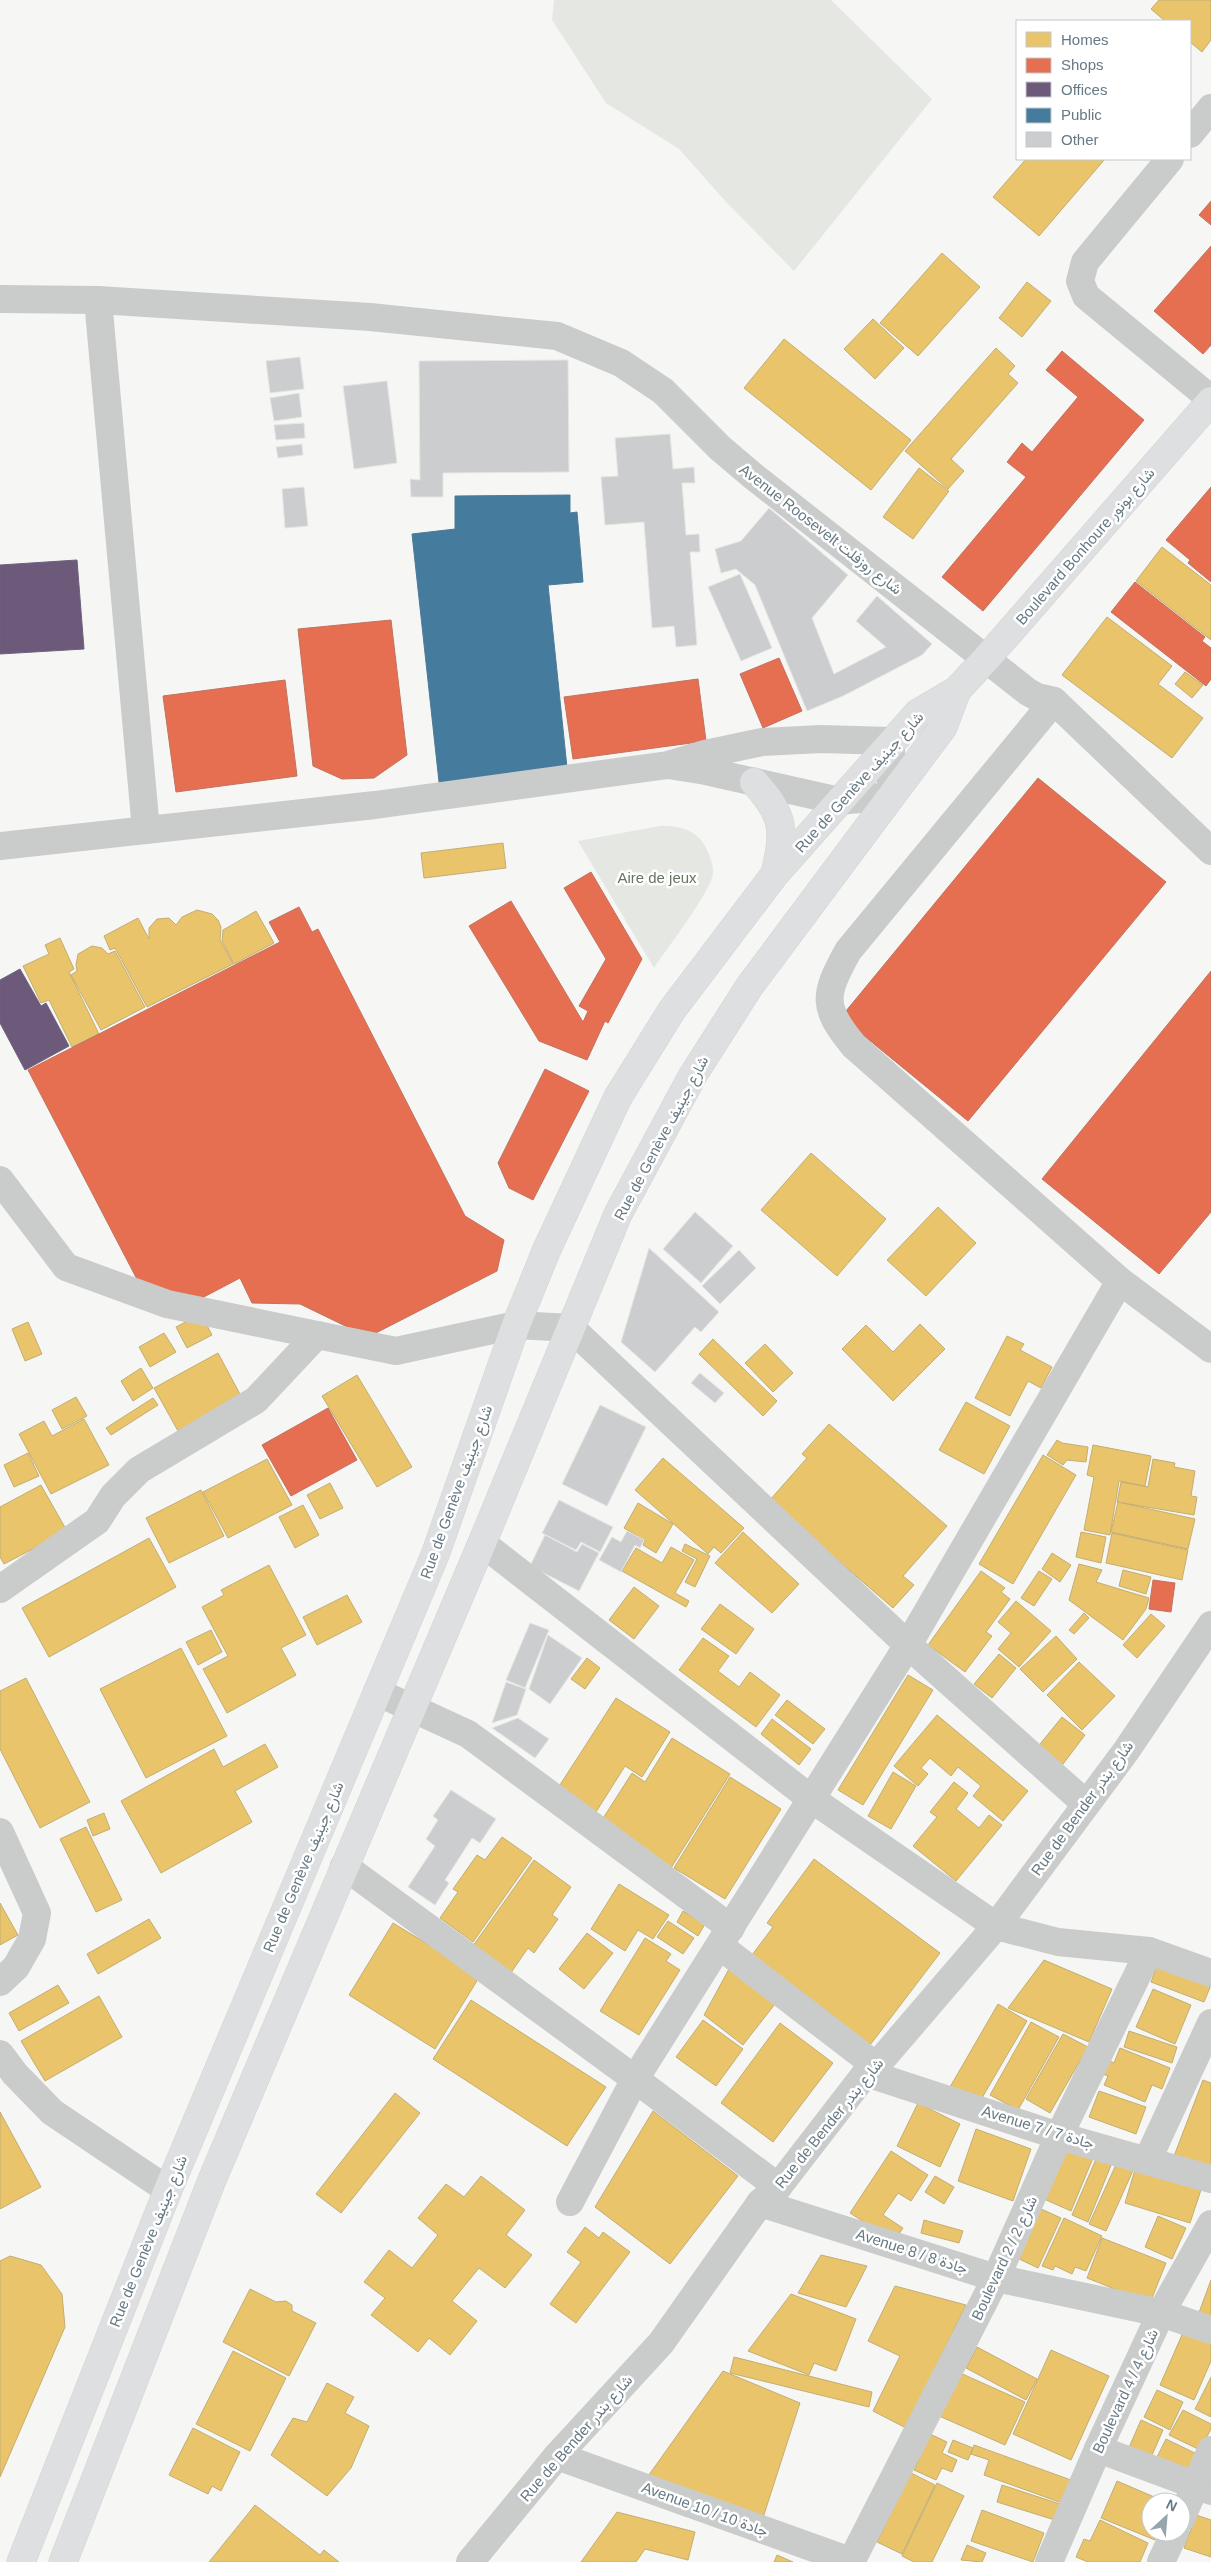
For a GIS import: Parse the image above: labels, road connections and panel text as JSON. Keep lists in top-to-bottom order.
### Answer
{
  "streets": {
    "main road": ["Boulevard Bonhoure شارع بونور", "Rue de Genève شارع جينيف"],
    "street": [
      "Avenue Roosevelt شارع روزفلت",
      "Rue de Bender شارع بندر",
      "Avenue 7 / جادة 7",
      "Avenue 8 / جادة 8",
      "Boulevard 2 / شارع 2",
      "Boulevard 4 / شارع 4",
      "Avenue 10 / جادة 10"
    ]
  },
  "crossings": [
    ["Avenue Roosevelt شارع روزفلت", "Boulevard Bonhoure شارع بونور"],
    ["Boulevard Bonhoure شارع بونور", "Rue de Genève شارع جينيف"],
    ["Rue de Genève شارع جينيف", "Avenue 7 / جادة 7"],
    ["Rue de Genève شارع جينيف", "Avenue 8 / جادة 8"],
    ["Rue de Bender شارع بندر", "Avenue 7 / جادة 7"],
    ["Rue de Bender شارع بندر", "Avenue 8 / جادة 8"],
    ["Rue de Bender شارع بندر", "Avenue 10 / جادة 10"],
    ["Avenue 7 / جادة 7", "Boulevard 2 / شارع 2"],
    ["Avenue 8 / جادة 8", "Boulevard 2 / شارع 2"],
    ["Avenue 8 / جادة 8", "Boulevard 4 / شارع 4"],
    ["Boulevard 2 / شارع 2", "Avenue 10 / جادة 10"]
  ],
  "parks": ["Aire de jeux"],
  "legend": [
    "Homes",
    "Shops",
    "Offices",
    "Public",
    "Other"
  ],
  "north": "top right"
}
